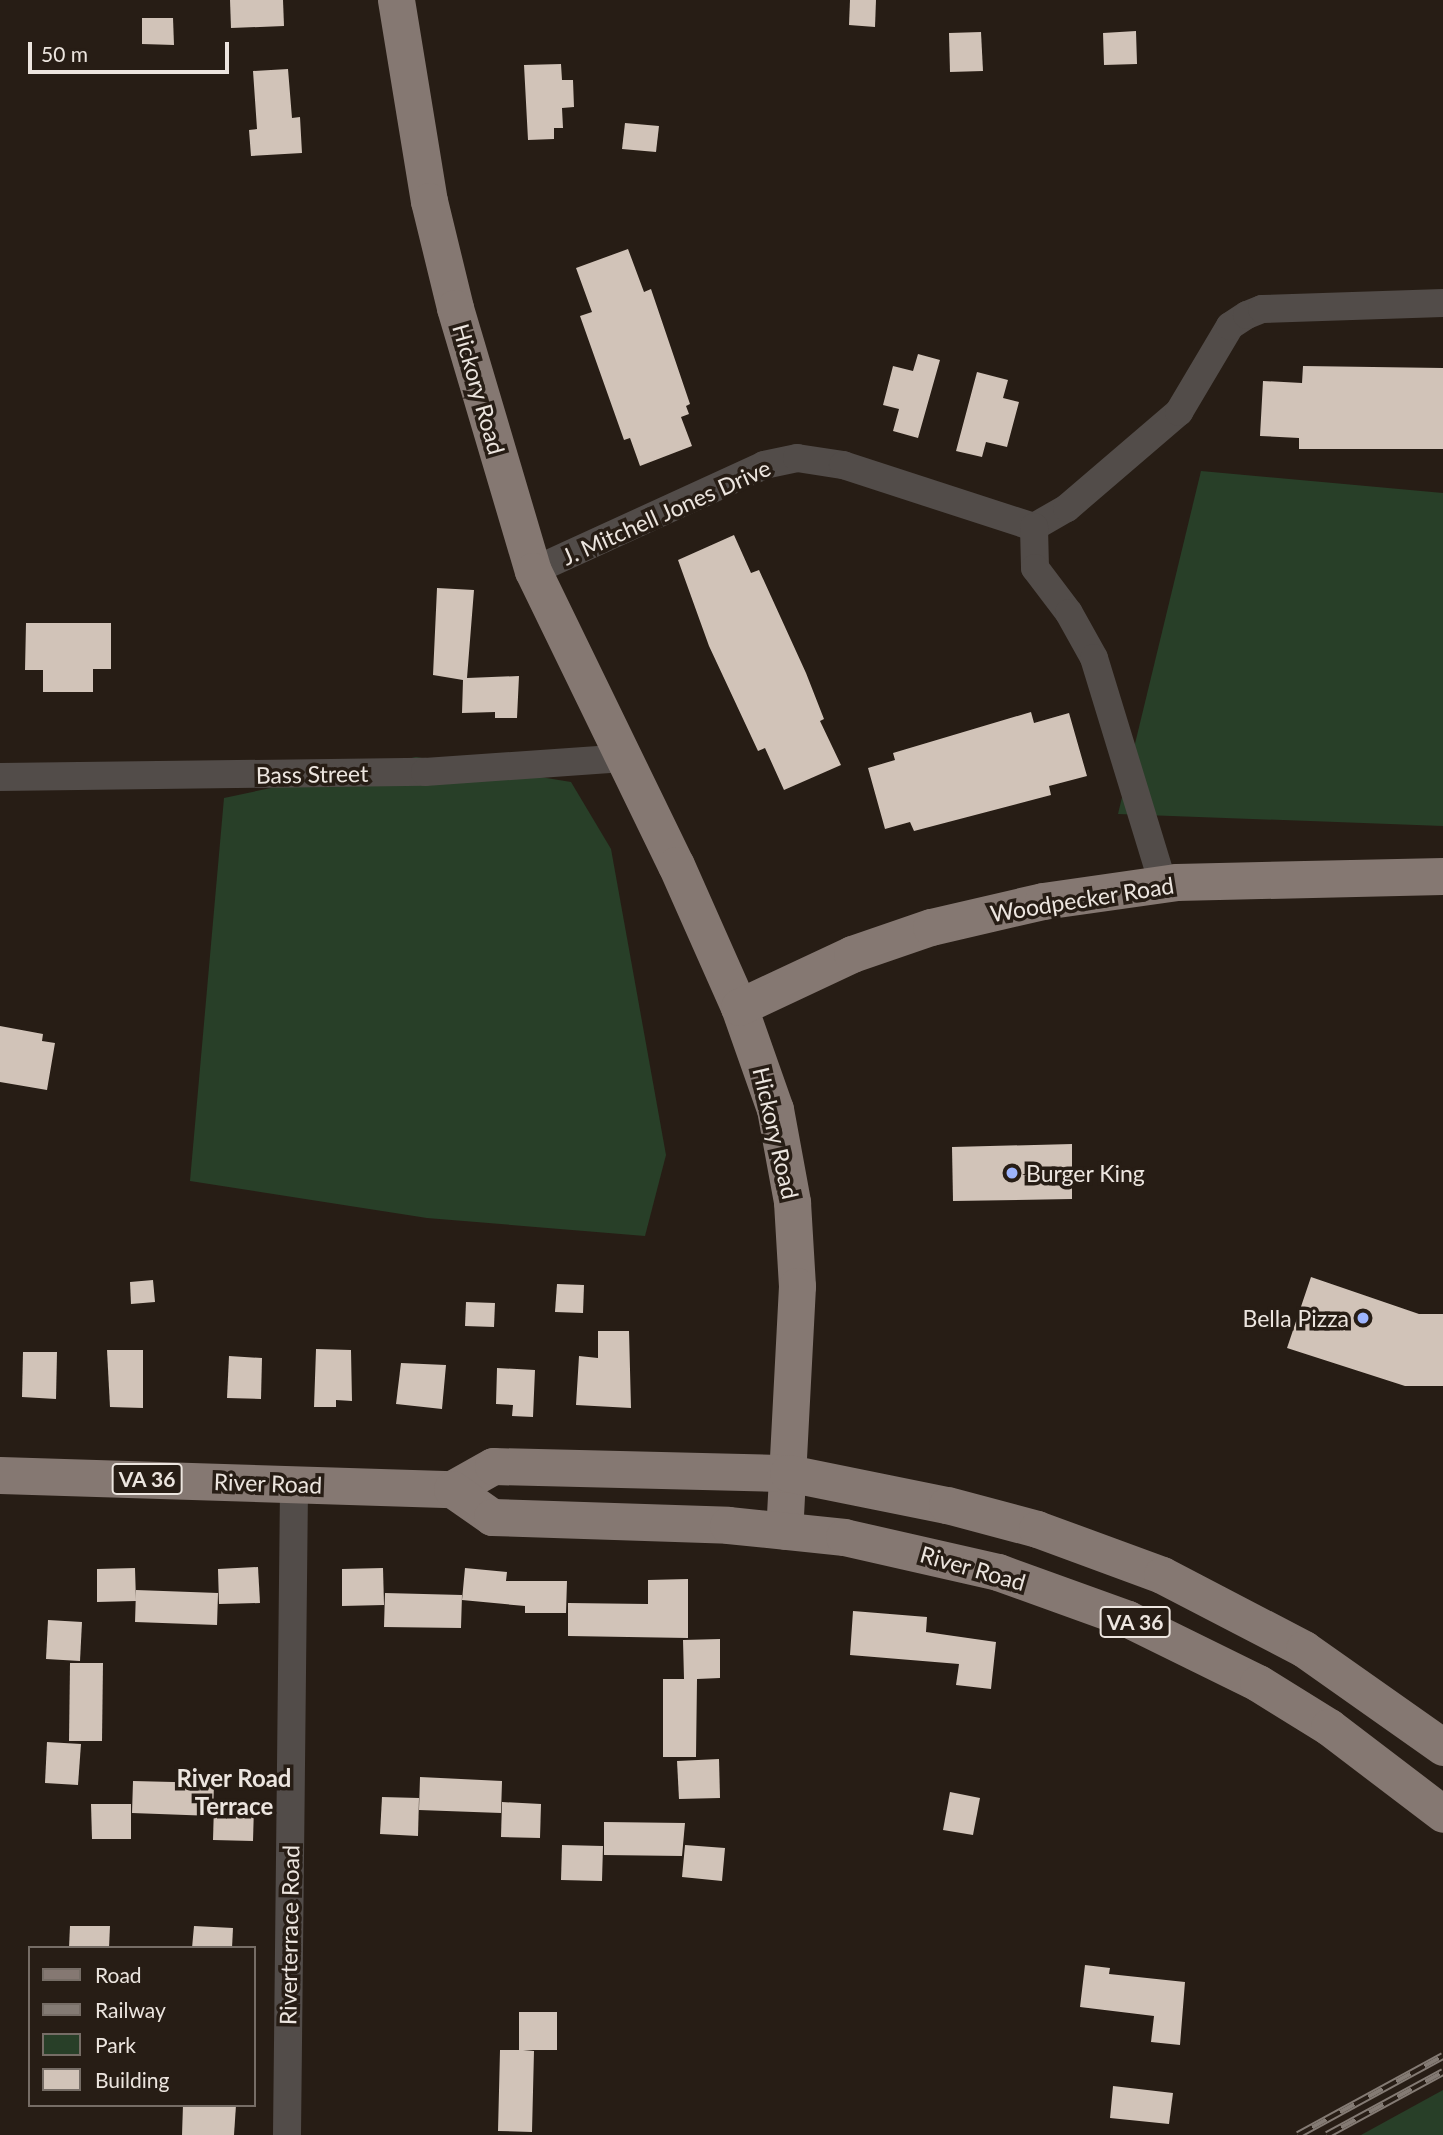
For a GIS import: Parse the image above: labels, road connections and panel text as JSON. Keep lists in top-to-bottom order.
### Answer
{
  "streets": {
    "main road": [
      "Hickory Road",
      "Woodpecker Road",
      "VA 36",
      "River Road"
    ],
    "street": ["J. Mitchell Jones Drive", "Bass Street", "Riverterrace Road"]
  },
  "crossings": [
    ["Hickory Road", "J. Mitchell Jones Drive"],
    ["Hickory Road", "Bass Street"],
    ["Hickory Road", "Woodpecker Road"],
    ["Hickory Road", "VA 36"],
    ["Hickory Road", "River Road"],
    ["VA 36", "River Road"],
    ["River Road", "Riverterrace Road"]
  ],
  "districts": ["River Road Terrace"],
  "places": ["Burger King", "Bella Pizza"],
  "legend": [
    "Road",
    "Railway",
    "Park",
    "Building"
  ],
  "scale_bar": "50 m"
}
